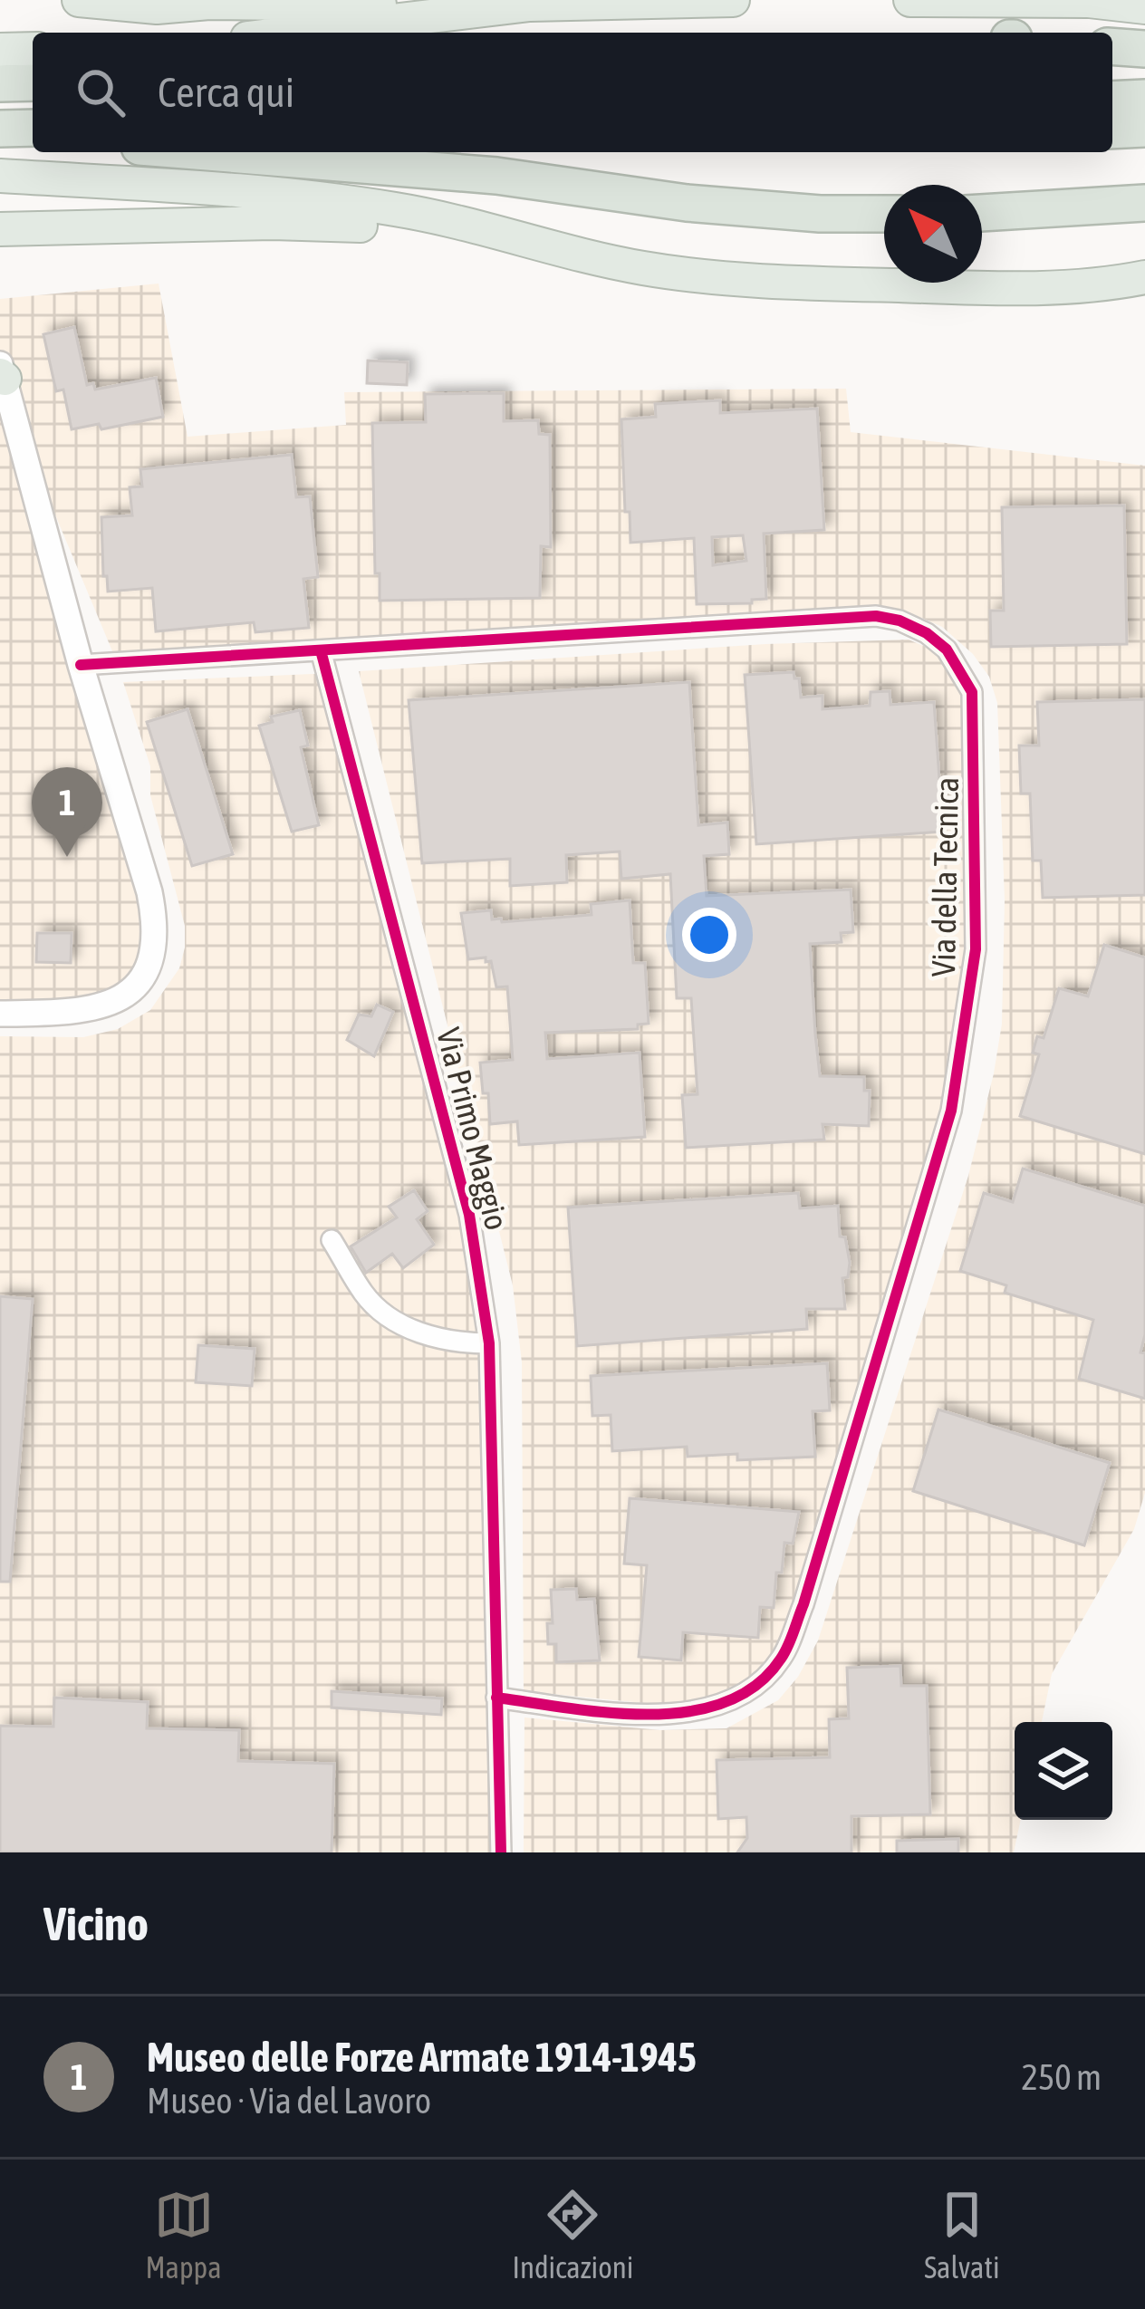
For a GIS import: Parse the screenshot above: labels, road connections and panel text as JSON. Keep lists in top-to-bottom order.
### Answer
{
  "streets": {
    "street": ["Via della Tecnica", "Via Primo Maggio"]
  },
  "crossings": [
    ["Via della Tecnica", "Via Primo Maggio"]
  ],
  "north": "top left",
  "page": {
    "search": "Cerca qui",
    "pins": "1",
    "heading": "Vicino",
    "list": [
      {
        "mark": "1",
        "name": "Museo delle Forze Armate 1914-1945",
        "note": "Museo · Via del Lavoro",
        "value": "250 m"
      }
    ],
    "nav": ["Mappa", "Indicazioni", "Salvati"]
  }
}
